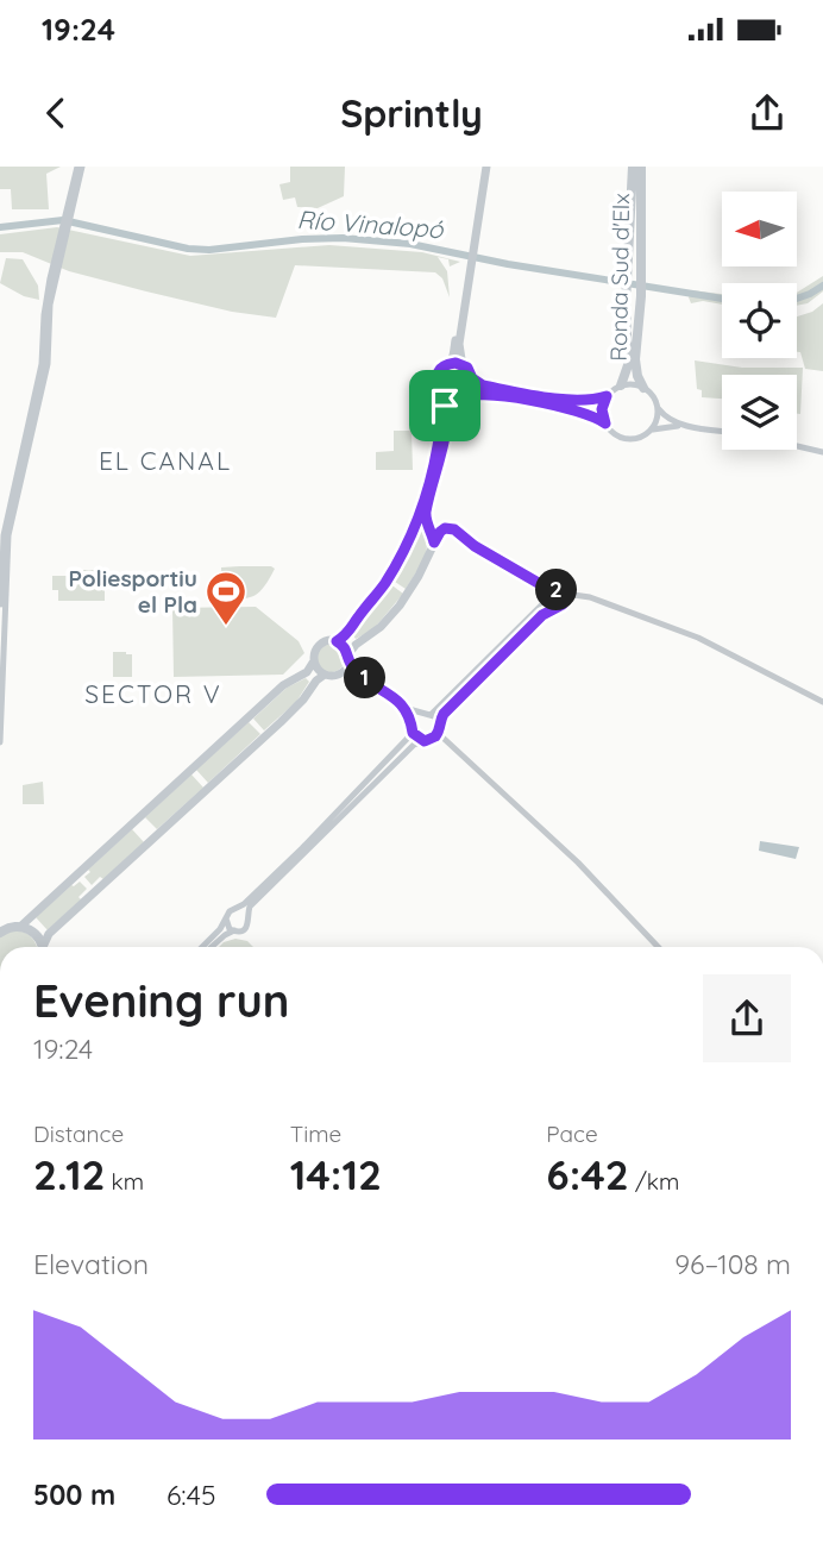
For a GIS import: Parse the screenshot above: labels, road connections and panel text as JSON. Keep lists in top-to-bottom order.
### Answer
{
  "streets": {
    "highway": ["Ronda Sud d'Elx"]
  },
  "districts": ["EL CANAL", "SECTOR V"],
  "water": ["Río Vinalopó"],
  "places": {
    "sports": ["Poliesportiu el Pla"]
  },
  "north": "left",
  "page": {
    "status": "19:24",
    "header": "Sprintly",
    "pins": ["2", "1"],
    "heading": ["Evening run", "19:24"],
    "stats": [
      ["Distance", "2.12 km"],
      ["Time", "14:12"],
      ["Pace", "6:42 /km"]
    ],
    "chart": ["Elevation", "96–108 m"],
    "list": [
      {
        "name": "500 m",
        "note": "6:45"
      }
    ]
  }
}
